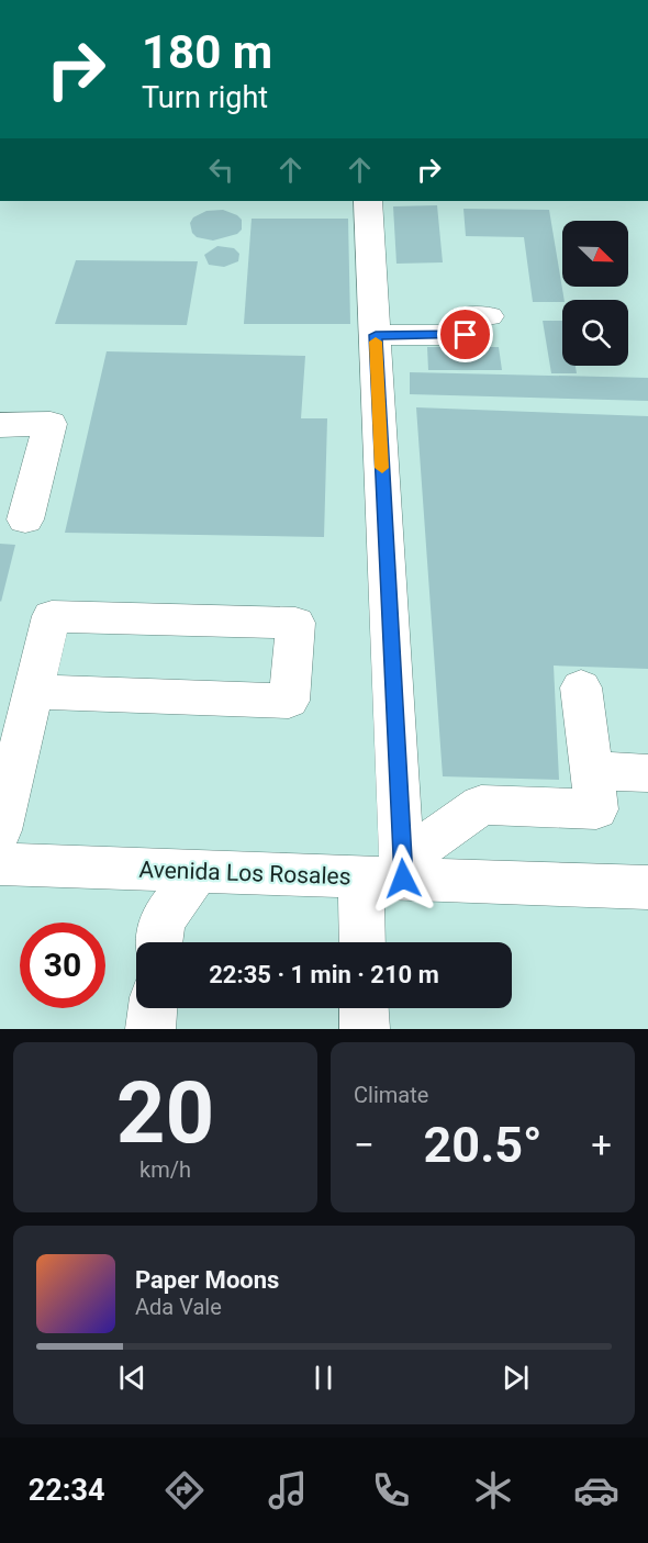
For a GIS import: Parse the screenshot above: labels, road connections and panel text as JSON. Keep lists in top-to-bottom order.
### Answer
{
  "streets": {
    "street": ["Avenida Los Rosales"]
  },
  "north": "bottom right",
  "page": {
    "turn": ["180 m", "Turn right"],
    "limit": "30",
    "trip": "22:35 · 1 min · 210 m",
    "tile": [
      ["20", "km/h"],
      "Climate"
    ],
    "heat": ["−", "20.5°", "+"],
    "song": ["Paper Moons", "Ada Vale"],
    "tabs": "22:34"
  }
}
